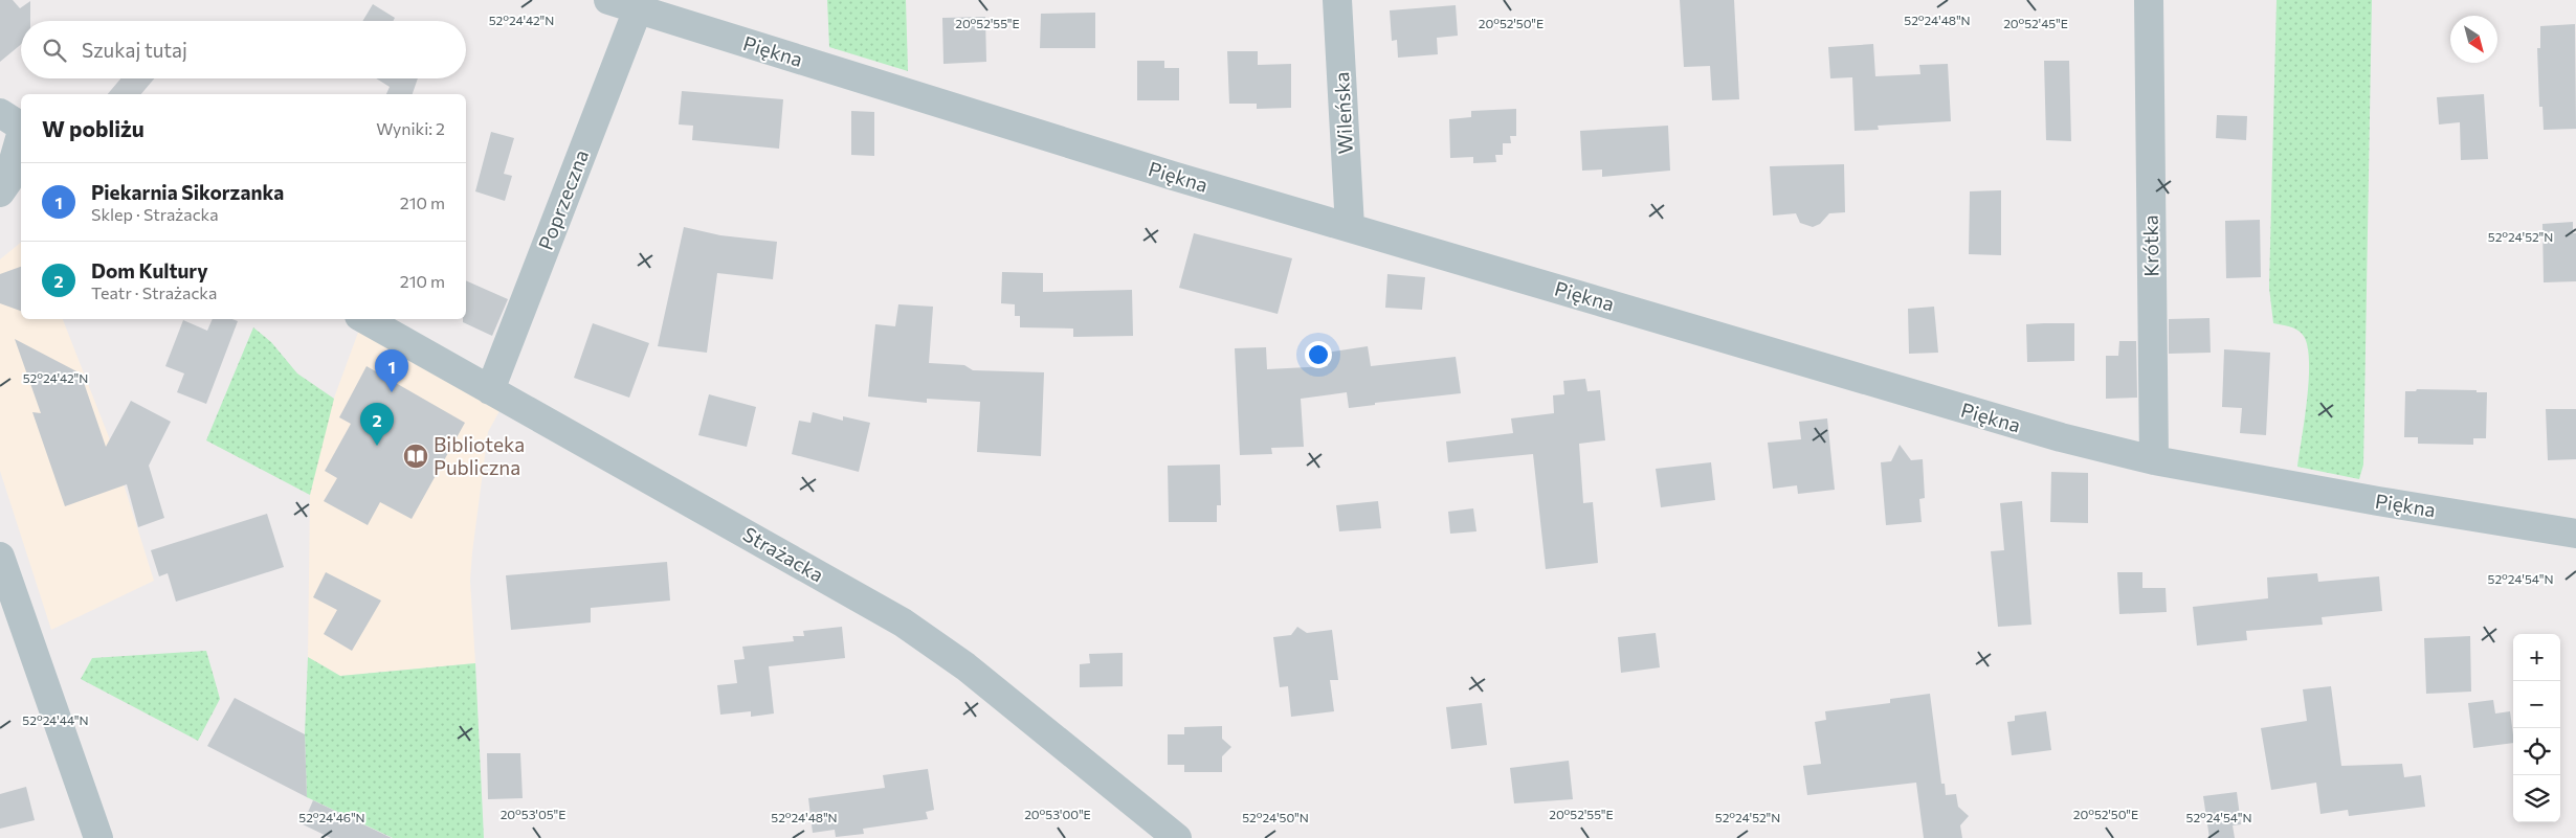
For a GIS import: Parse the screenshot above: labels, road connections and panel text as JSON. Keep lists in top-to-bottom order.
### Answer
{
  "streets": {
    "street": [
      "Piękna",
      "Wileńska",
      "Poprzeczna",
      "Krótka",
      "Strażacka"
    ]
  },
  "crossings": [
    ["Piękna", "Wileńska"],
    ["Piękna", "Poprzeczna"],
    ["Piękna", "Krótka"],
    ["Poprzeczna", "Strażacka"]
  ],
  "places": {
    "library": ["Biblioteka Publiczna"]
  },
  "north": "bottom right",
  "page": {
    "search": "Szukaj tutaj",
    "heading": ["W pobliżu", "Wyniki: 2"],
    "list": [
      {
        "mark": "1",
        "name": "Piekarnia Sikorzanka",
        "note": "Sklep · Strażacka",
        "value": "210 m"
      },
      {
        "mark": "2",
        "name": "Dom Kultury",
        "note": "Teatr · Strażacka",
        "value": "210 m"
      }
    ],
    "pins": ["1", "2"],
    "map_buttons": ["+", "−"]
  },
  "coordinates": [
    "52°24'48\"N",
    "52°24'42\"N",
    "20°52'55\"E",
    "20°52'50\"E",
    "20°52'45\"E",
    "52°24'52\"N",
    "52°24'54\"N",
    "52°24'44\"N",
    "20°53'05\"E",
    "20°53'00\"E",
    "52°24'46\"N",
    "52°24'50\"N"
  ]
}
